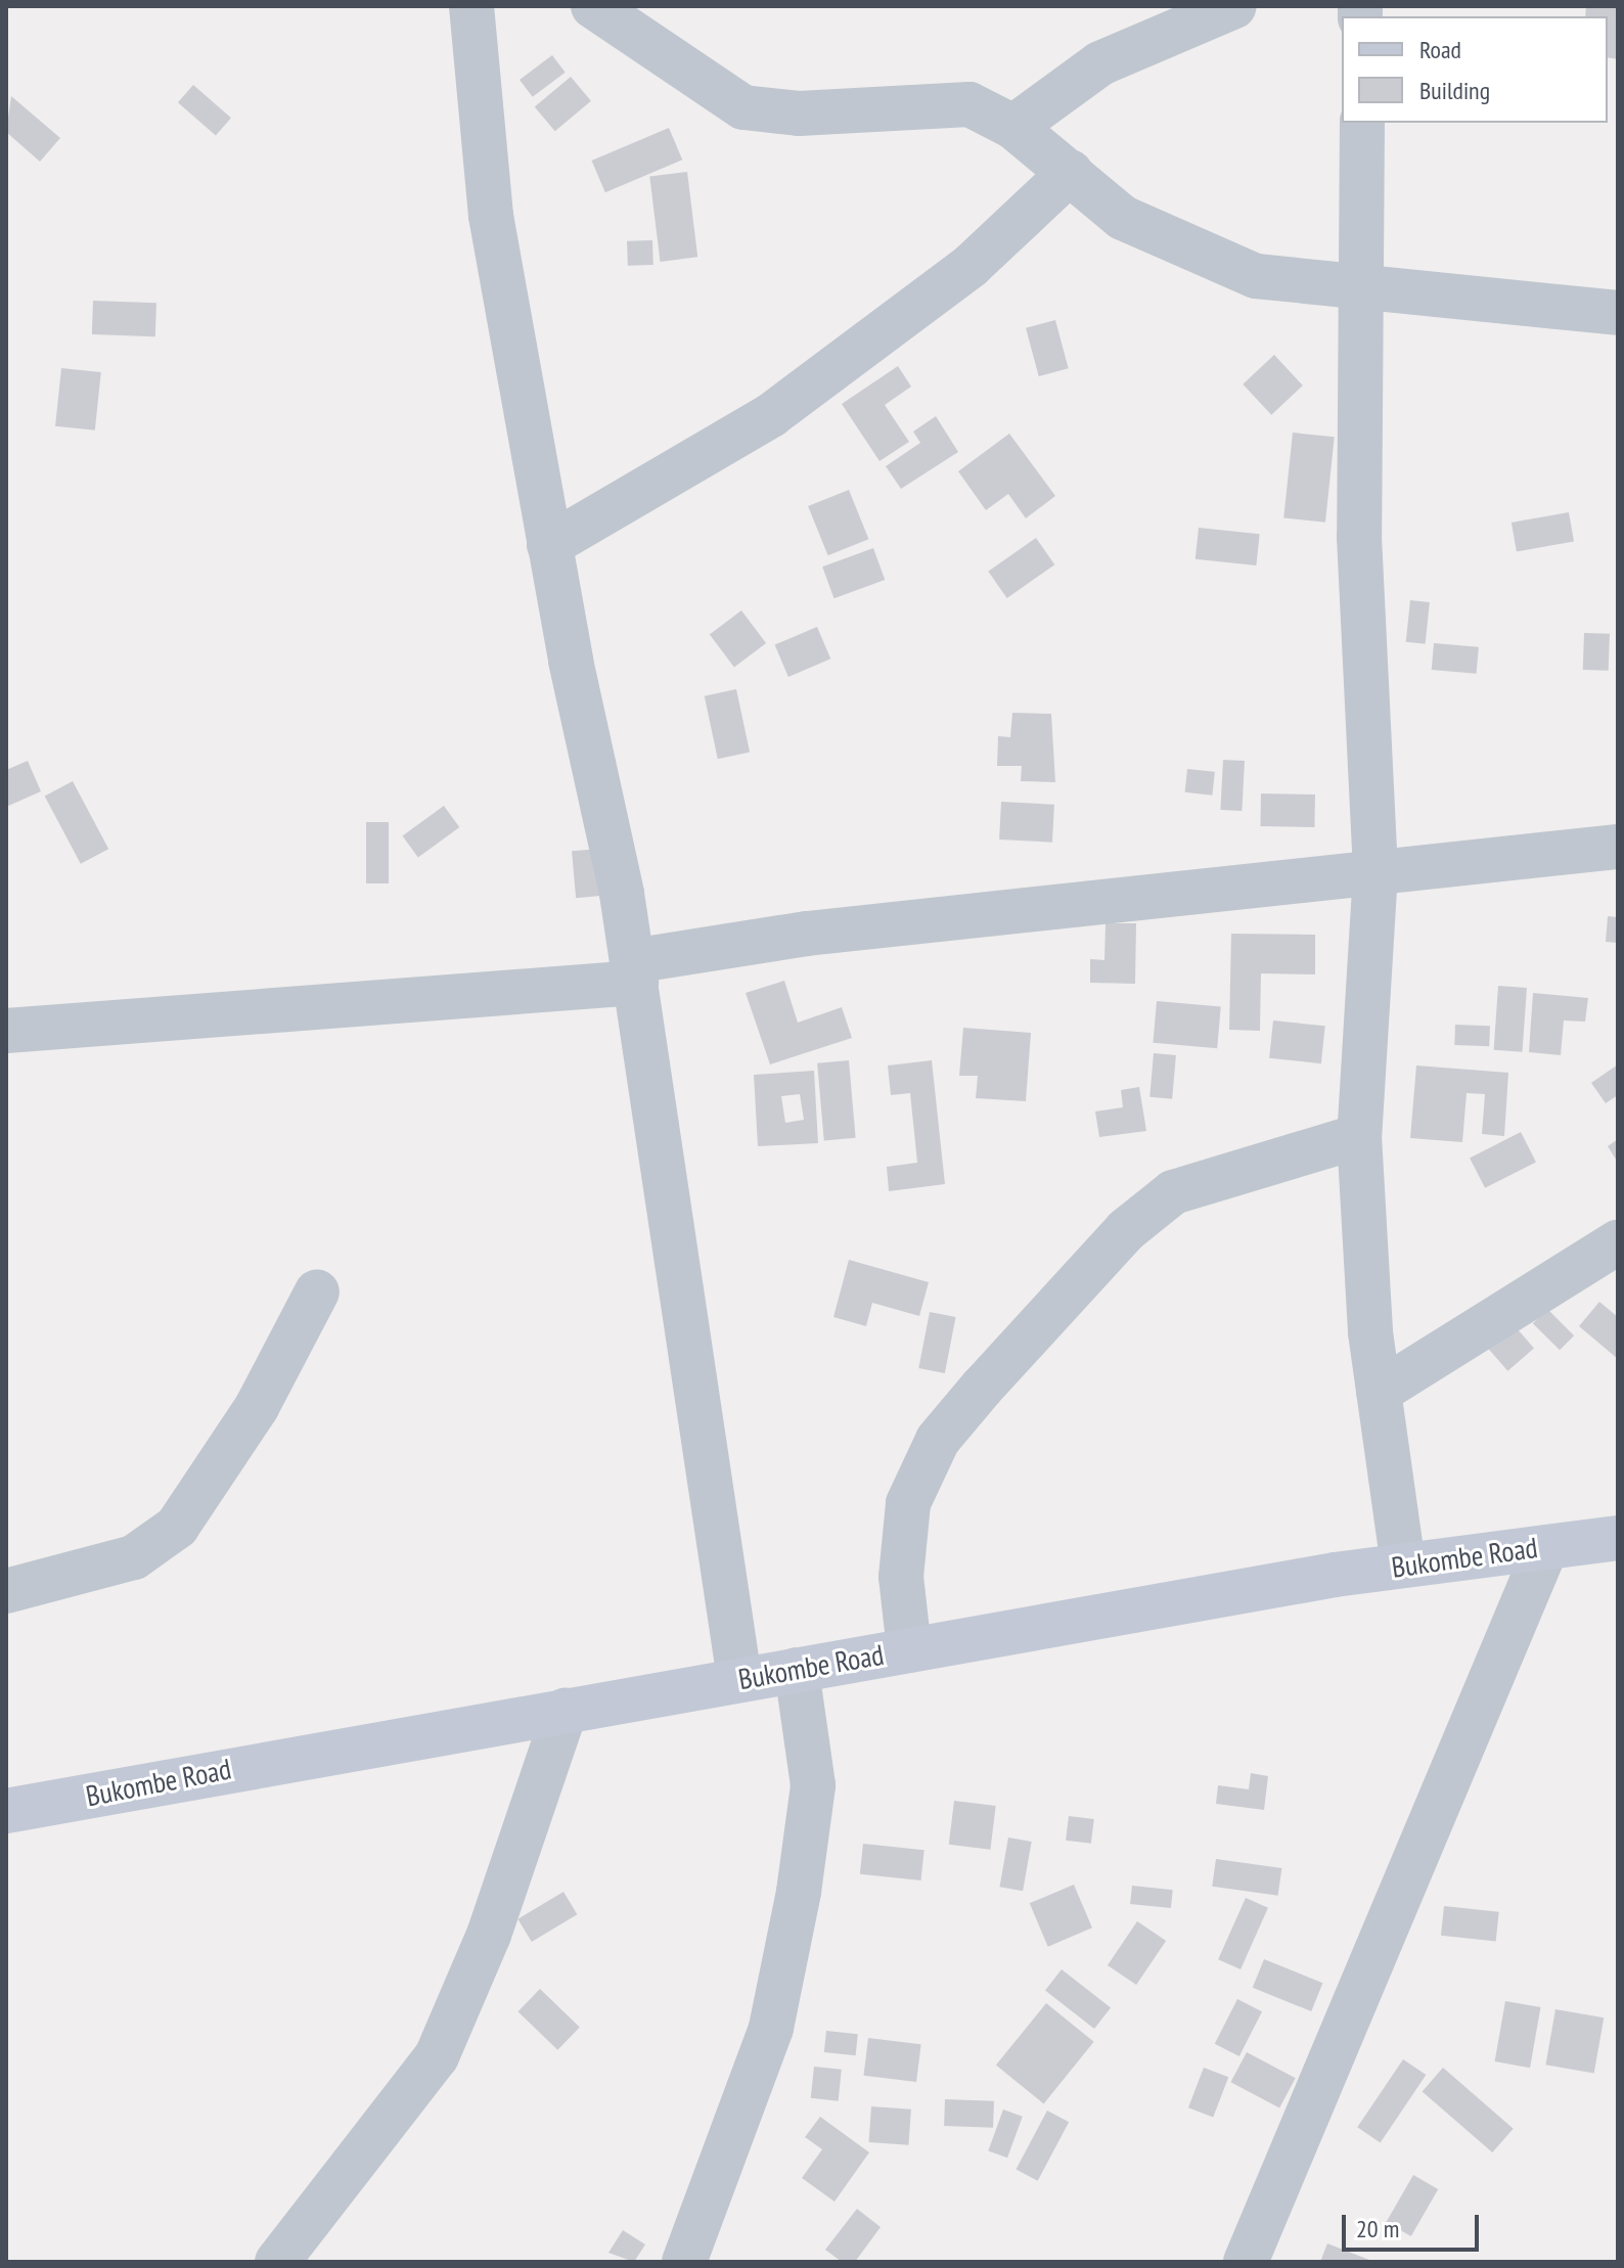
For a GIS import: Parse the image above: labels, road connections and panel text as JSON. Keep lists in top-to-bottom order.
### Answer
{
  "streets": {
    "main road": ["Bukombe Road"]
  },
  "legend": ["Road", "Building"],
  "scale_bar": "20 m"
}
